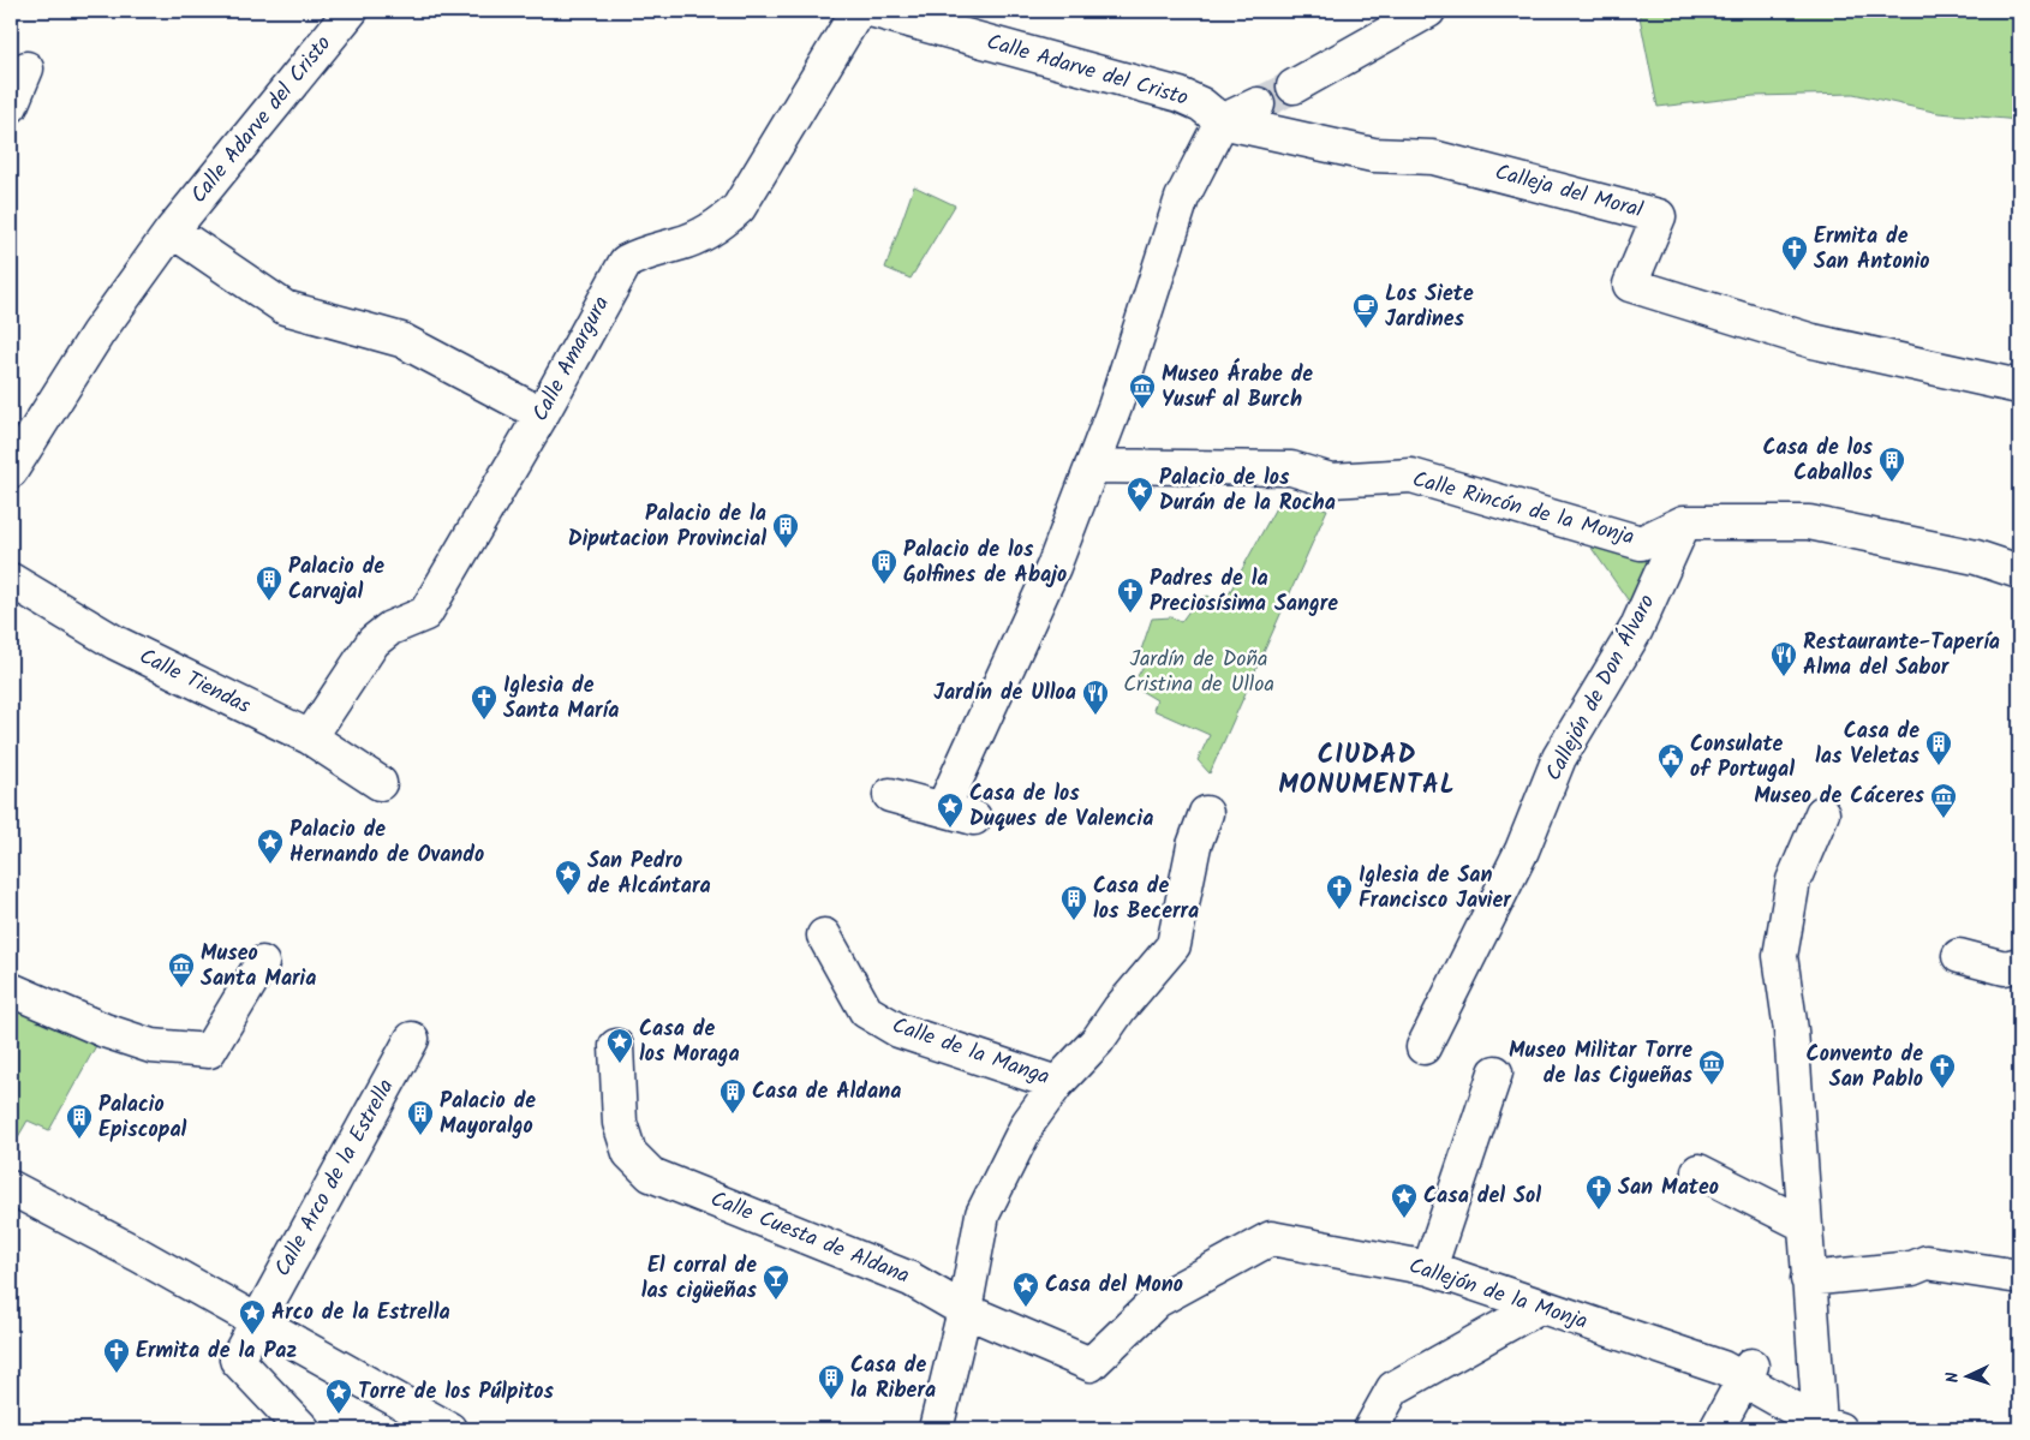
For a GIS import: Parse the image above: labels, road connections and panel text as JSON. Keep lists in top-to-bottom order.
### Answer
{
  "streets": {
    "street": [
      "Calle Adarve del Cristo",
      "Calleja del Moral",
      "Calle Amargura",
      "Calle Rincón de la Monja",
      "Calle Tiendas",
      "Callejón de Don Álvaro",
      "Calle de la Manga",
      "Calle Arco de la Estrella",
      "Calle Cuesta de Aldana",
      "Callejón de la Monja"
    ]
  },
  "crossings": [
    ["Calle Adarve del Cristo", "Calleja del Moral"],
    ["Calle Amargura", "Calle Tiendas"],
    ["Calle Rincón de la Monja", "Callejón de Don Álvaro"],
    ["Calle Cuesta de Aldana", "Callejón de la Monja"]
  ],
  "districts": ["CIUDAD MONUMENTAL"],
  "parks": ["Jardín de Doña Cristina de Ulloa"],
  "places": {
    "church": [
      "Ermita de San Antonio",
      "Padres de la Preciosísima Sangre",
      "Iglesia de Santa María",
      "Iglesia de San Francisco Javier",
      "Convento de San Pablo",
      "San Mateo",
      "Ermita de la Paz"
    ],
    "cafe": ["Los Siete Jardines"],
    "museum": [
      "Museo Árabe de Yusuf al Burch",
      "Museo de Cáceres",
      "Museo Santa Maria",
      "Museo Militar Torre de las Cigueñas"
    ],
    "building": [
      "Casa de los Caballos",
      "Palacio de la Diputacion Provincial",
      "Palacio de los Golfines de Abajo",
      "Palacio de Carvajal",
      "Casa de las Veletas",
      "Casa de los Becerra",
      "Casa de Aldana",
      "Palacio de Mayoralgo",
      "Palacio Episcopal",
      "Casa de la Ribera"
    ],
    "place": [
      "Palacio de los Durán de la Rocha",
      "Casa de los Duques de Valencia",
      "Palacio de Hernando de Ovando",
      "San Pedro de Alcántara",
      "Casa de los Moraga",
      "Casa del Sol",
      "Casa del Mono",
      "Arco de la Estrella",
      "Torre de los Púlpitos"
    ],
    "restaurant": ["Restaurante-Tapería Alma del Sabor", "Jardín de Ulloa"],
    "public building": ["Consulate of Portugal"],
    "bar": ["El corral de las cigüeñas"]
  },
  "north": "left"
}
